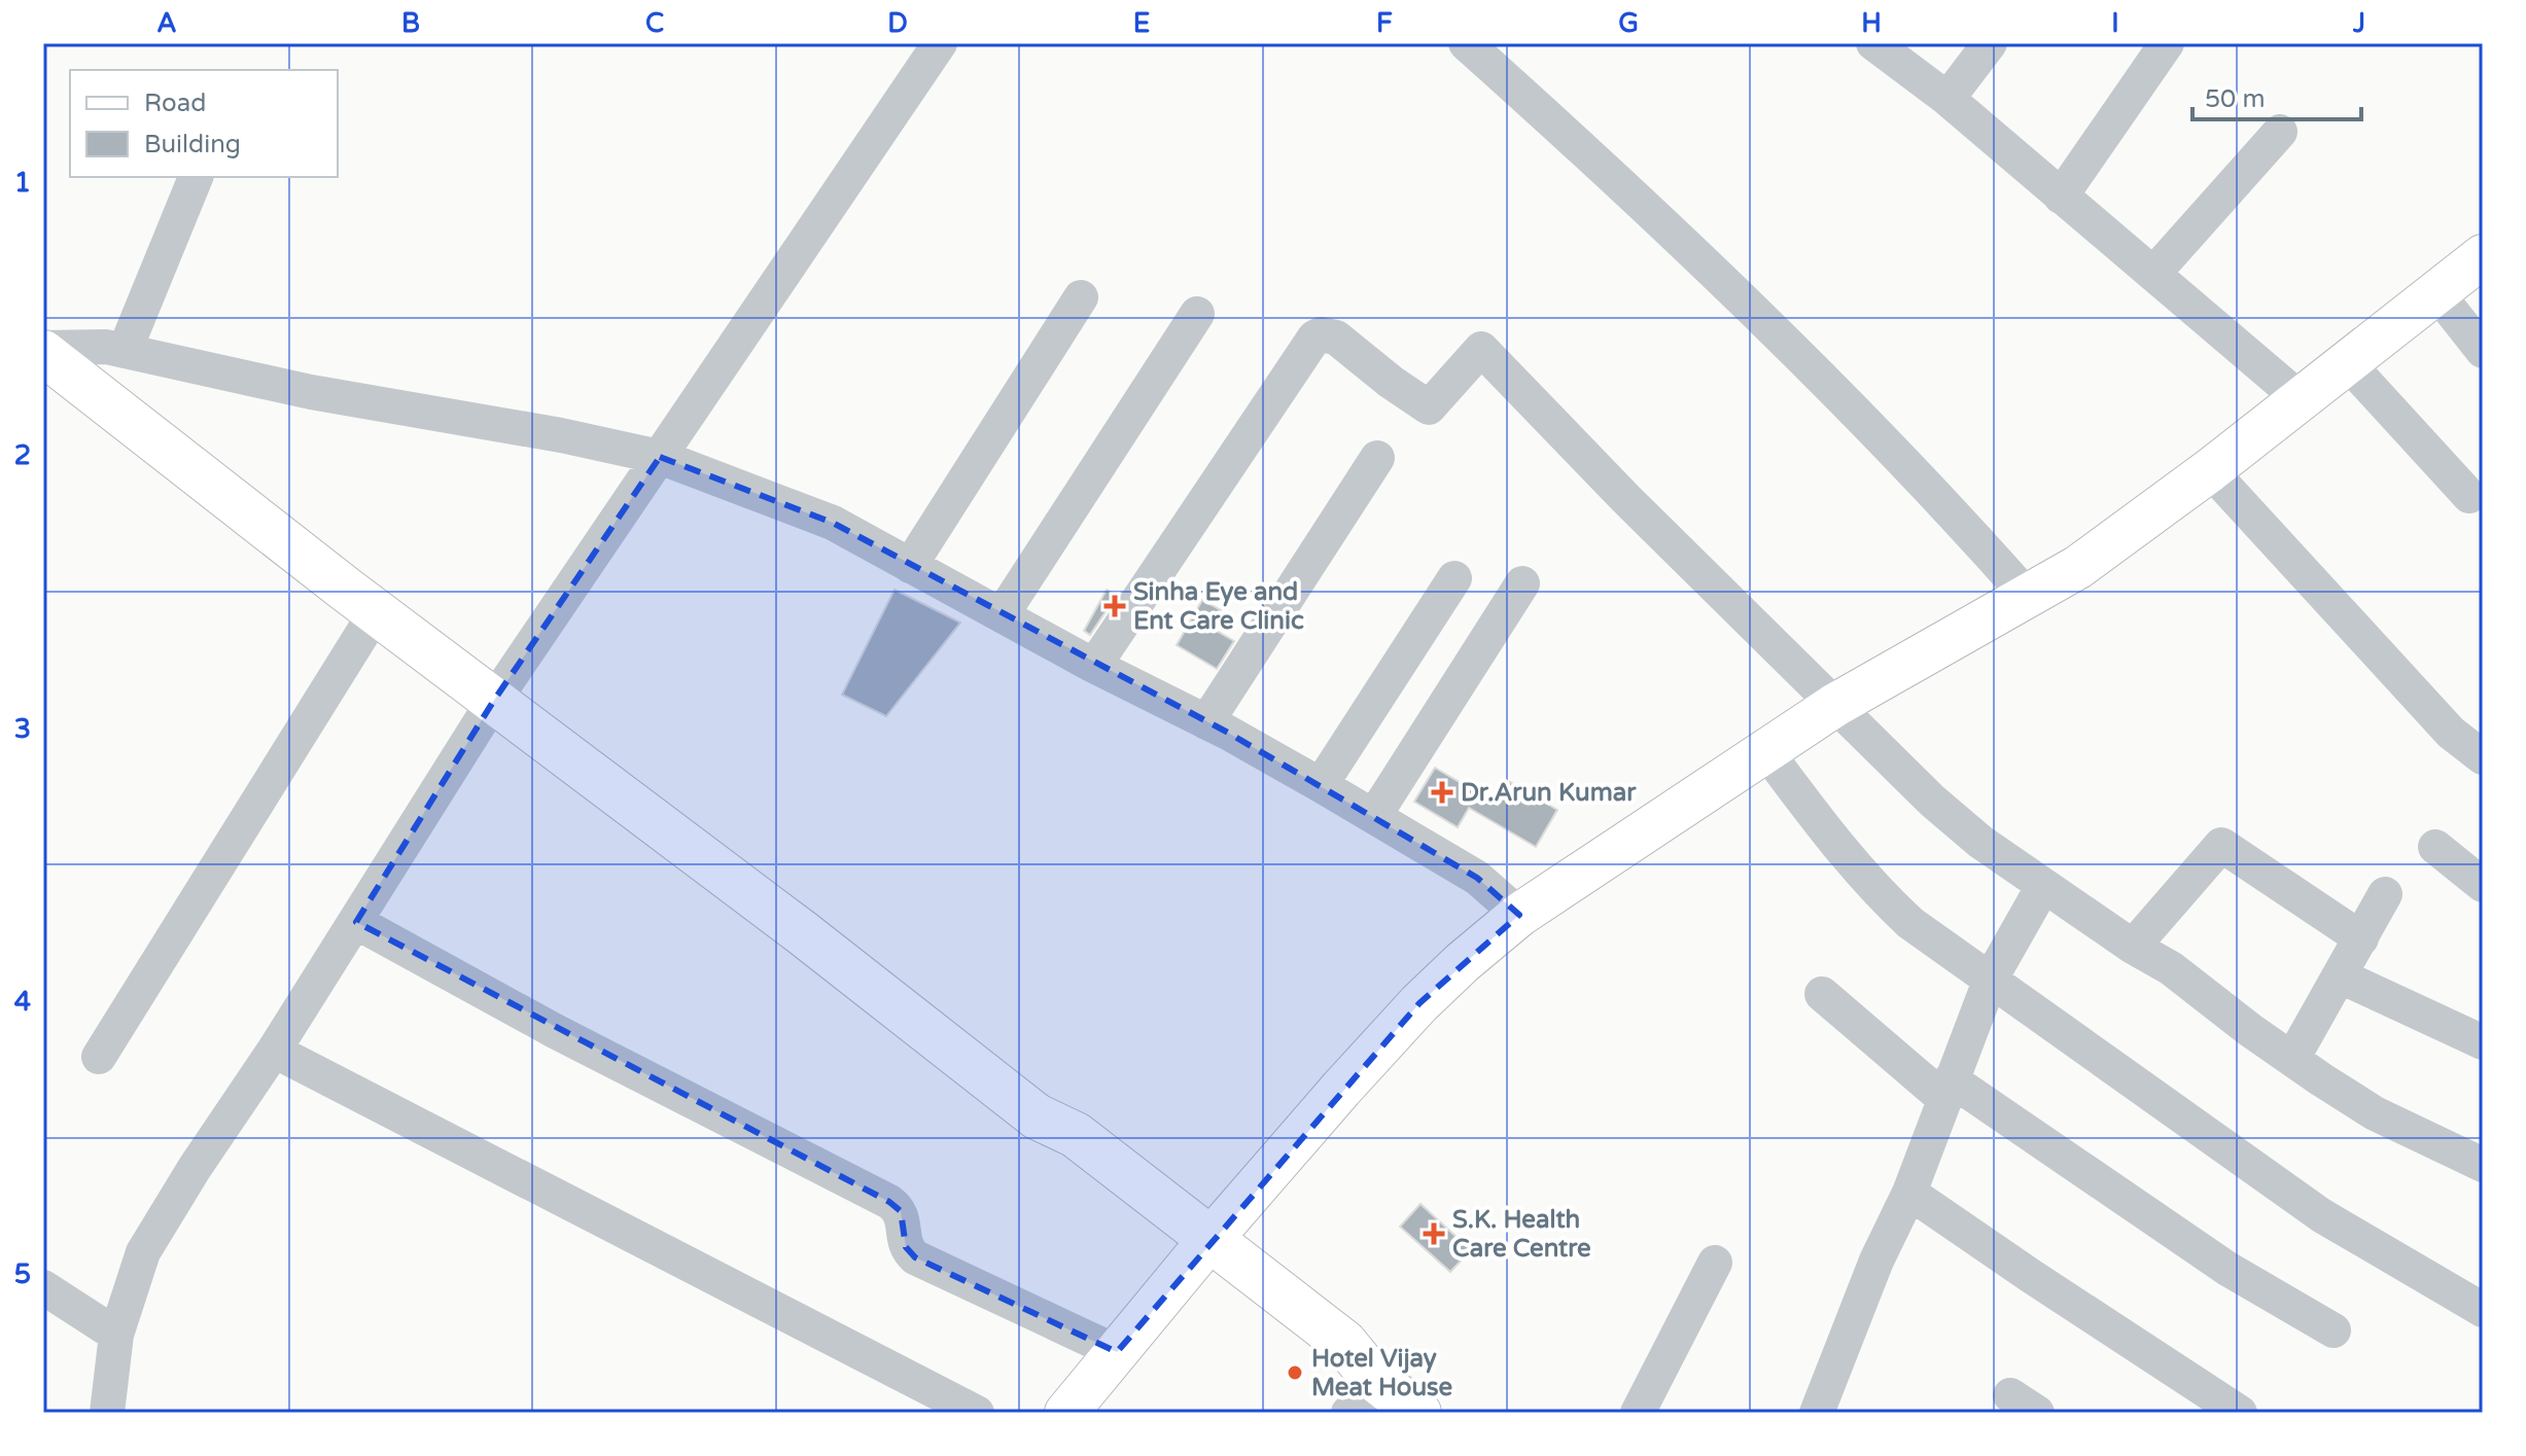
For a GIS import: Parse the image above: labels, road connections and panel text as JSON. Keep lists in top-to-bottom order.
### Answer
{
  "places": {
    "health": ["Sinha Eye and Ent Care Clinic", "Dr.Arun Kumar", "S.K. Health Care Centre"],
    "other": ["Hotel Vijay Meat House"]
  },
  "legend": ["Road", "Building"],
  "scale_bar": "50 m",
  "grid": {
    "columns": [
      "A",
      "B",
      "C",
      "D",
      "E",
      "F",
      "G",
      "H",
      "I",
      "J"
    ],
    "rows": [
      "1",
      "2",
      "3",
      "4",
      "5"
    ]
  }
}
